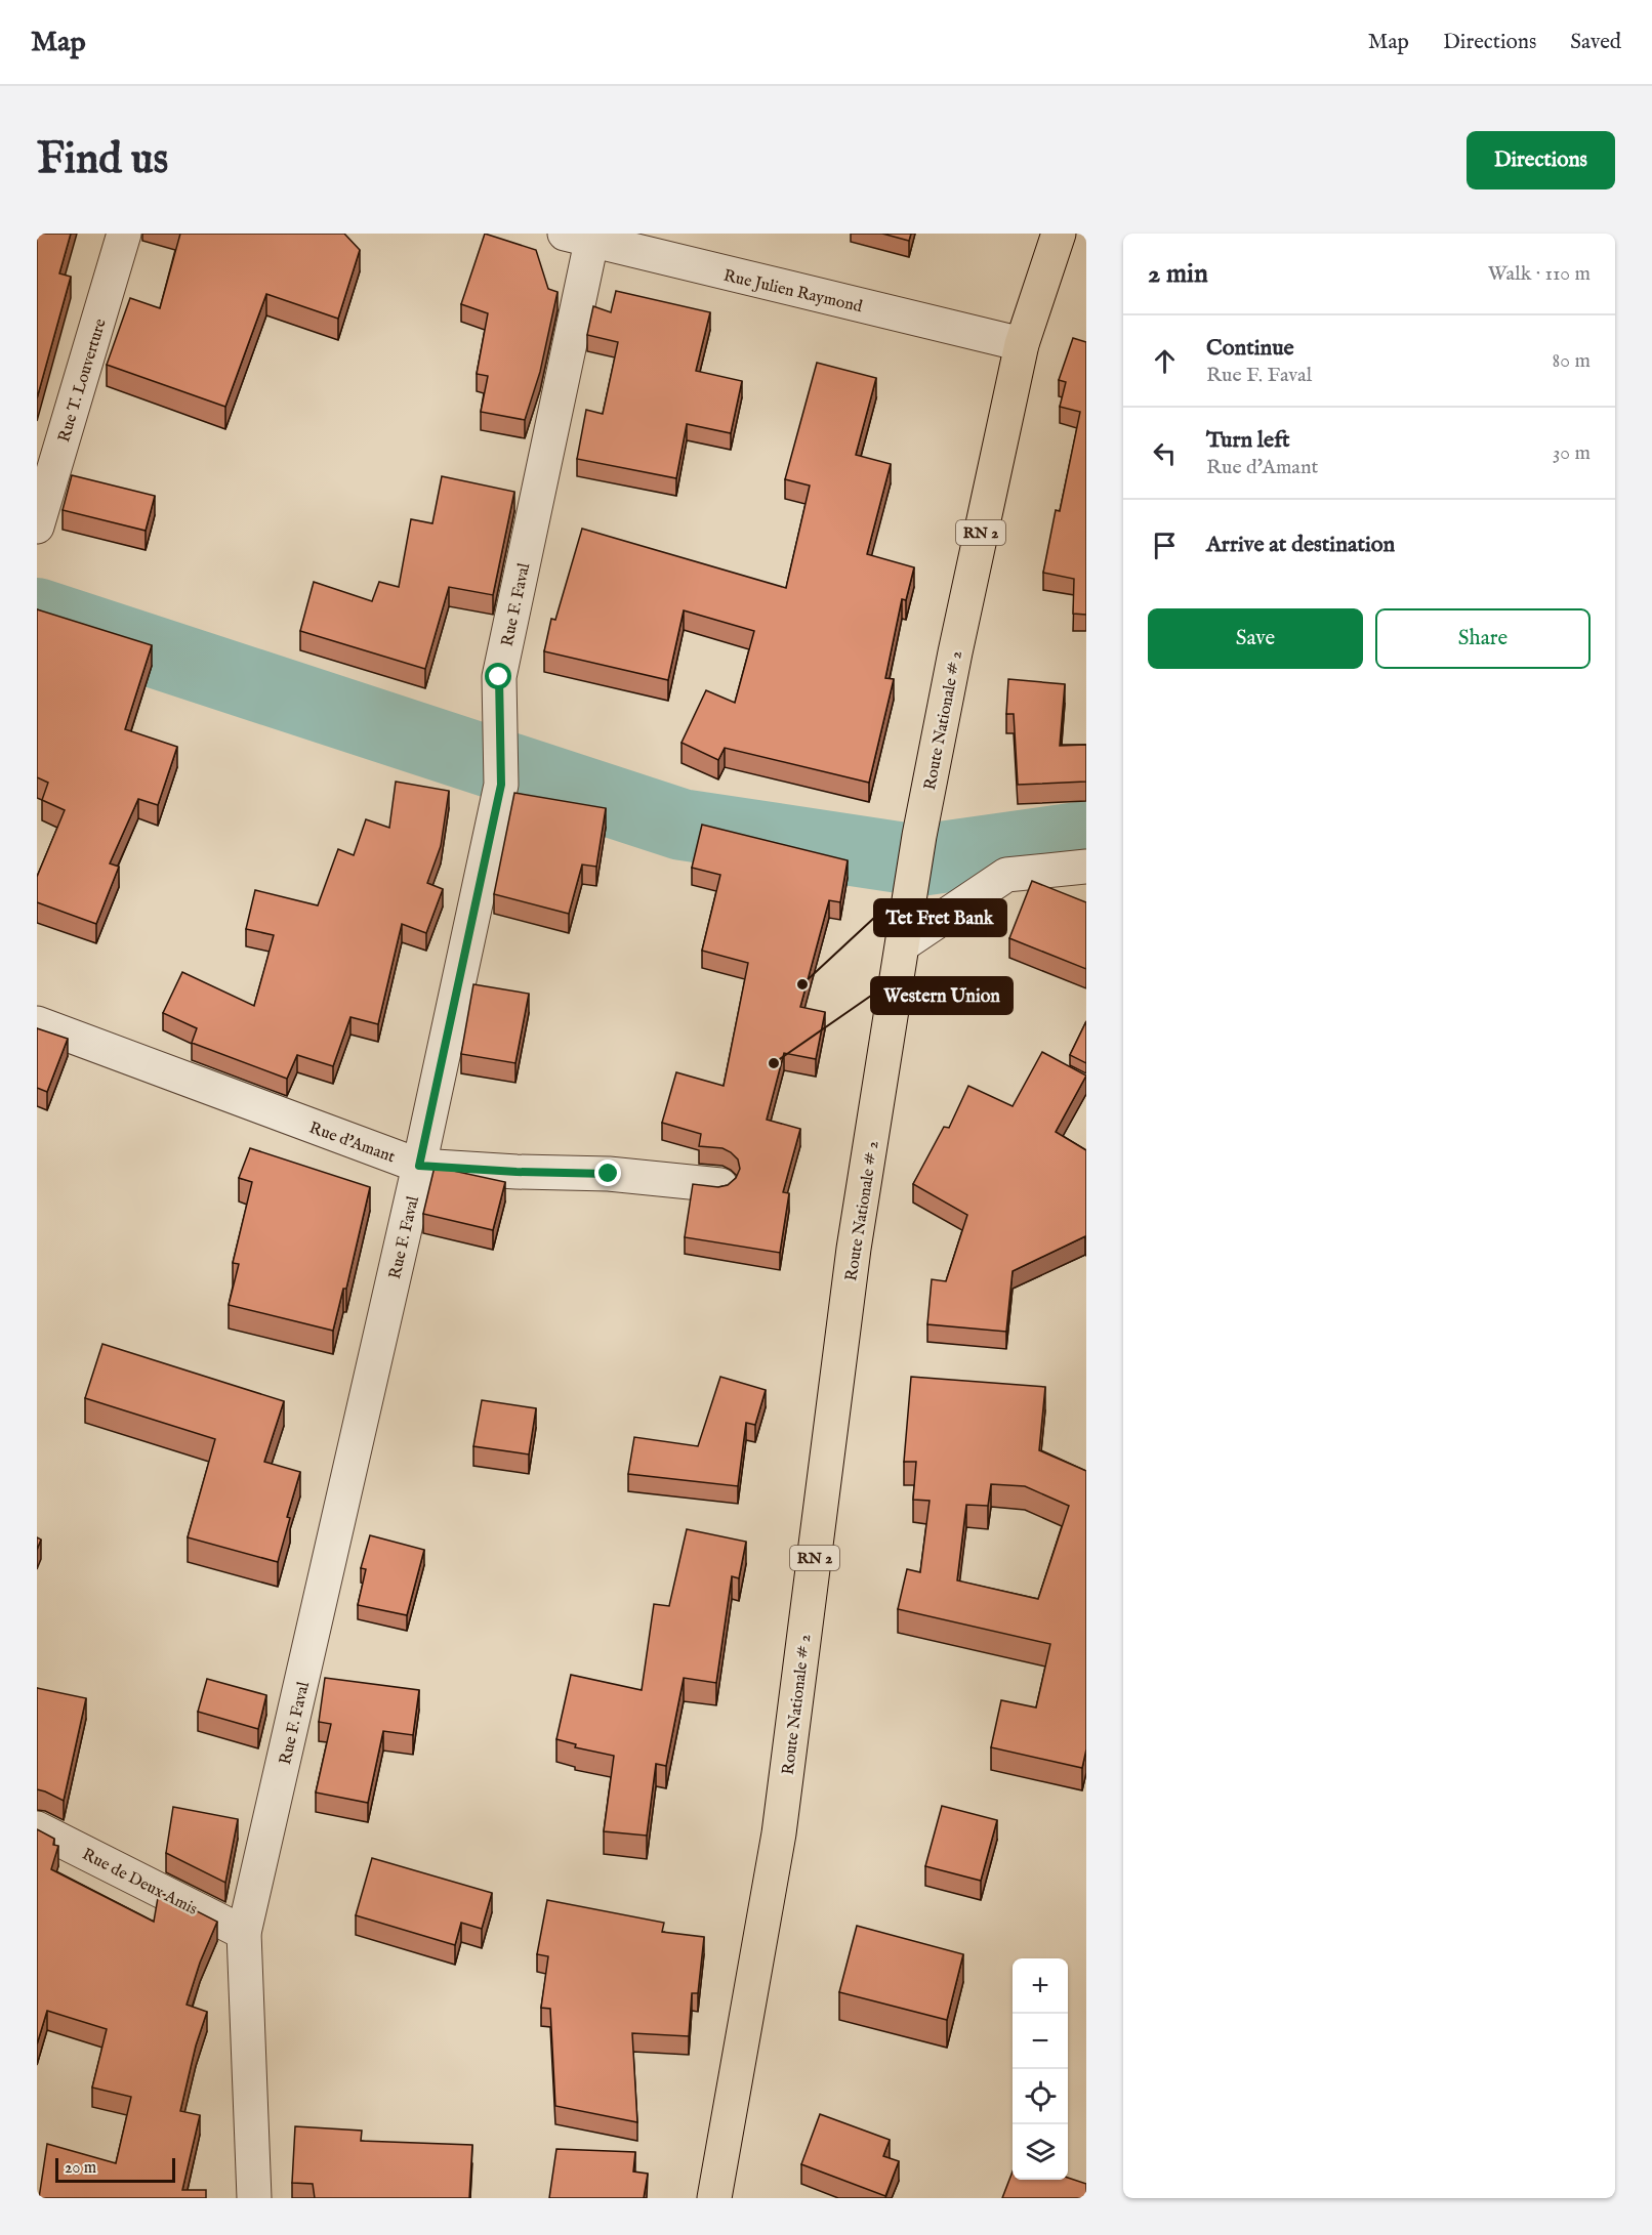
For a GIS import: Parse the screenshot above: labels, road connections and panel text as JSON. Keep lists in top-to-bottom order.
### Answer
{
  "streets": {
    "main road": ["RN 2", "Route Nationale # 2"],
    "street": [
      "Rue Julien Raymond",
      "Rue T. Louverture",
      "Rue F. Faval",
      "Rue d'Amant",
      "Rue de Deux Amis"
    ]
  },
  "crossings": [
    ["Rue Julien Raymond", "Rue F. Faval"],
    ["Rue Julien Raymond", "Route Nationale # 2"],
    ["Rue F. Faval", "Rue d'Amant"],
    ["Rue F. Faval", "Rue de Deux Amis"]
  ],
  "places": ["Tet Fret Bank", "Western Union"],
  "scale_bar": "20 m",
  "page": {
    "header": "Map",
    "nav": ["Map", "Directions", "Saved"],
    "buttons": [
      "Directions",
      ["Save", "Share"]
    ],
    "title": "Find us",
    "heading": ["2 min", "Walk · 110 m"],
    "list": [
      ["Continue", "Rue F. Faval", "80 m"],
      ["Turn left", "Rue d'Amant", "30 m"],
      "Arrive at destination"
    ],
    "map_buttons": ["+", "−"],
    "scale": "20 m"
  }
}
